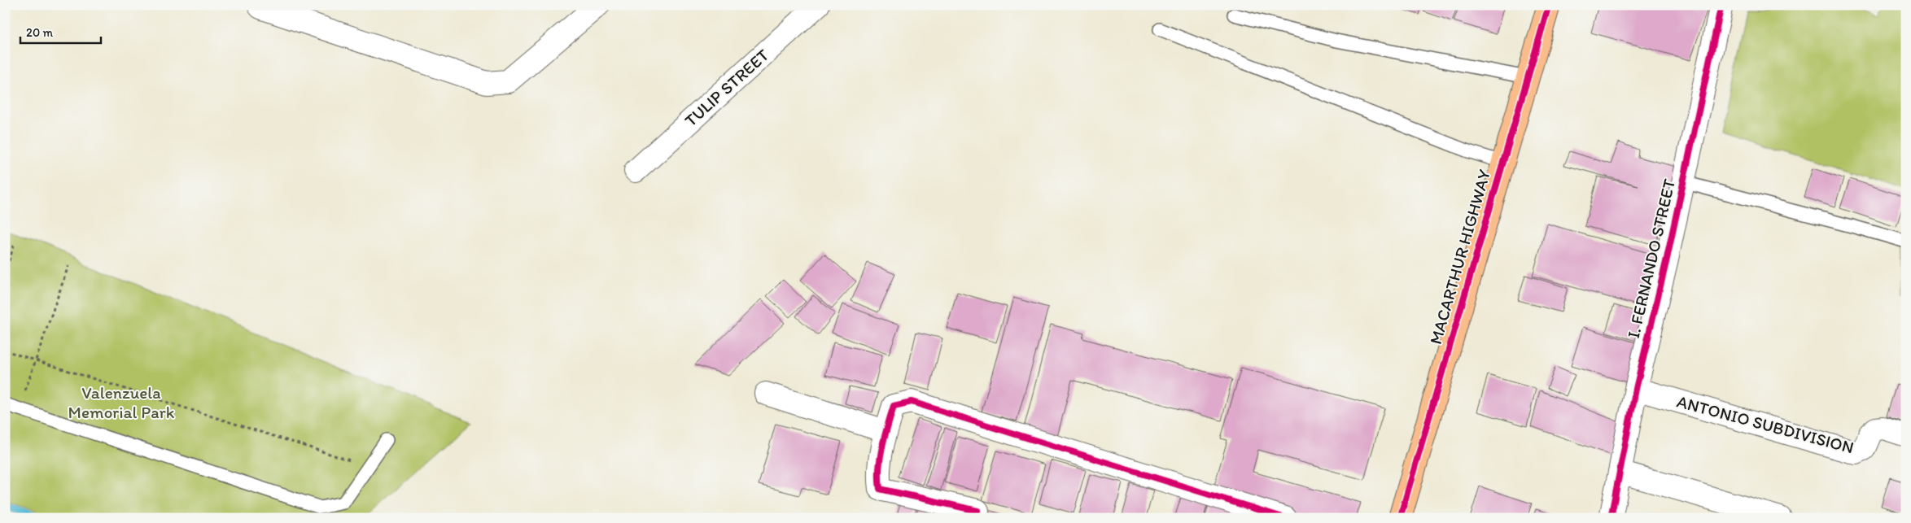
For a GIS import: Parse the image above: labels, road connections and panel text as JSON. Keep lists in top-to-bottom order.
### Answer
{
  "streets": {
    "highway": ["MACARTHUR HIGHWAY"],
    "street": ["TULIP STREET", "I. FERNANDO STREET", "ANTONIO SUBDIVISION"]
  },
  "crossings": [
    ["I. FERNANDO STREET", "ANTONIO SUBDIVISION"]
  ],
  "parks": ["Valenzuela Memorial Park"],
  "scale_bar": "20 m"
}
